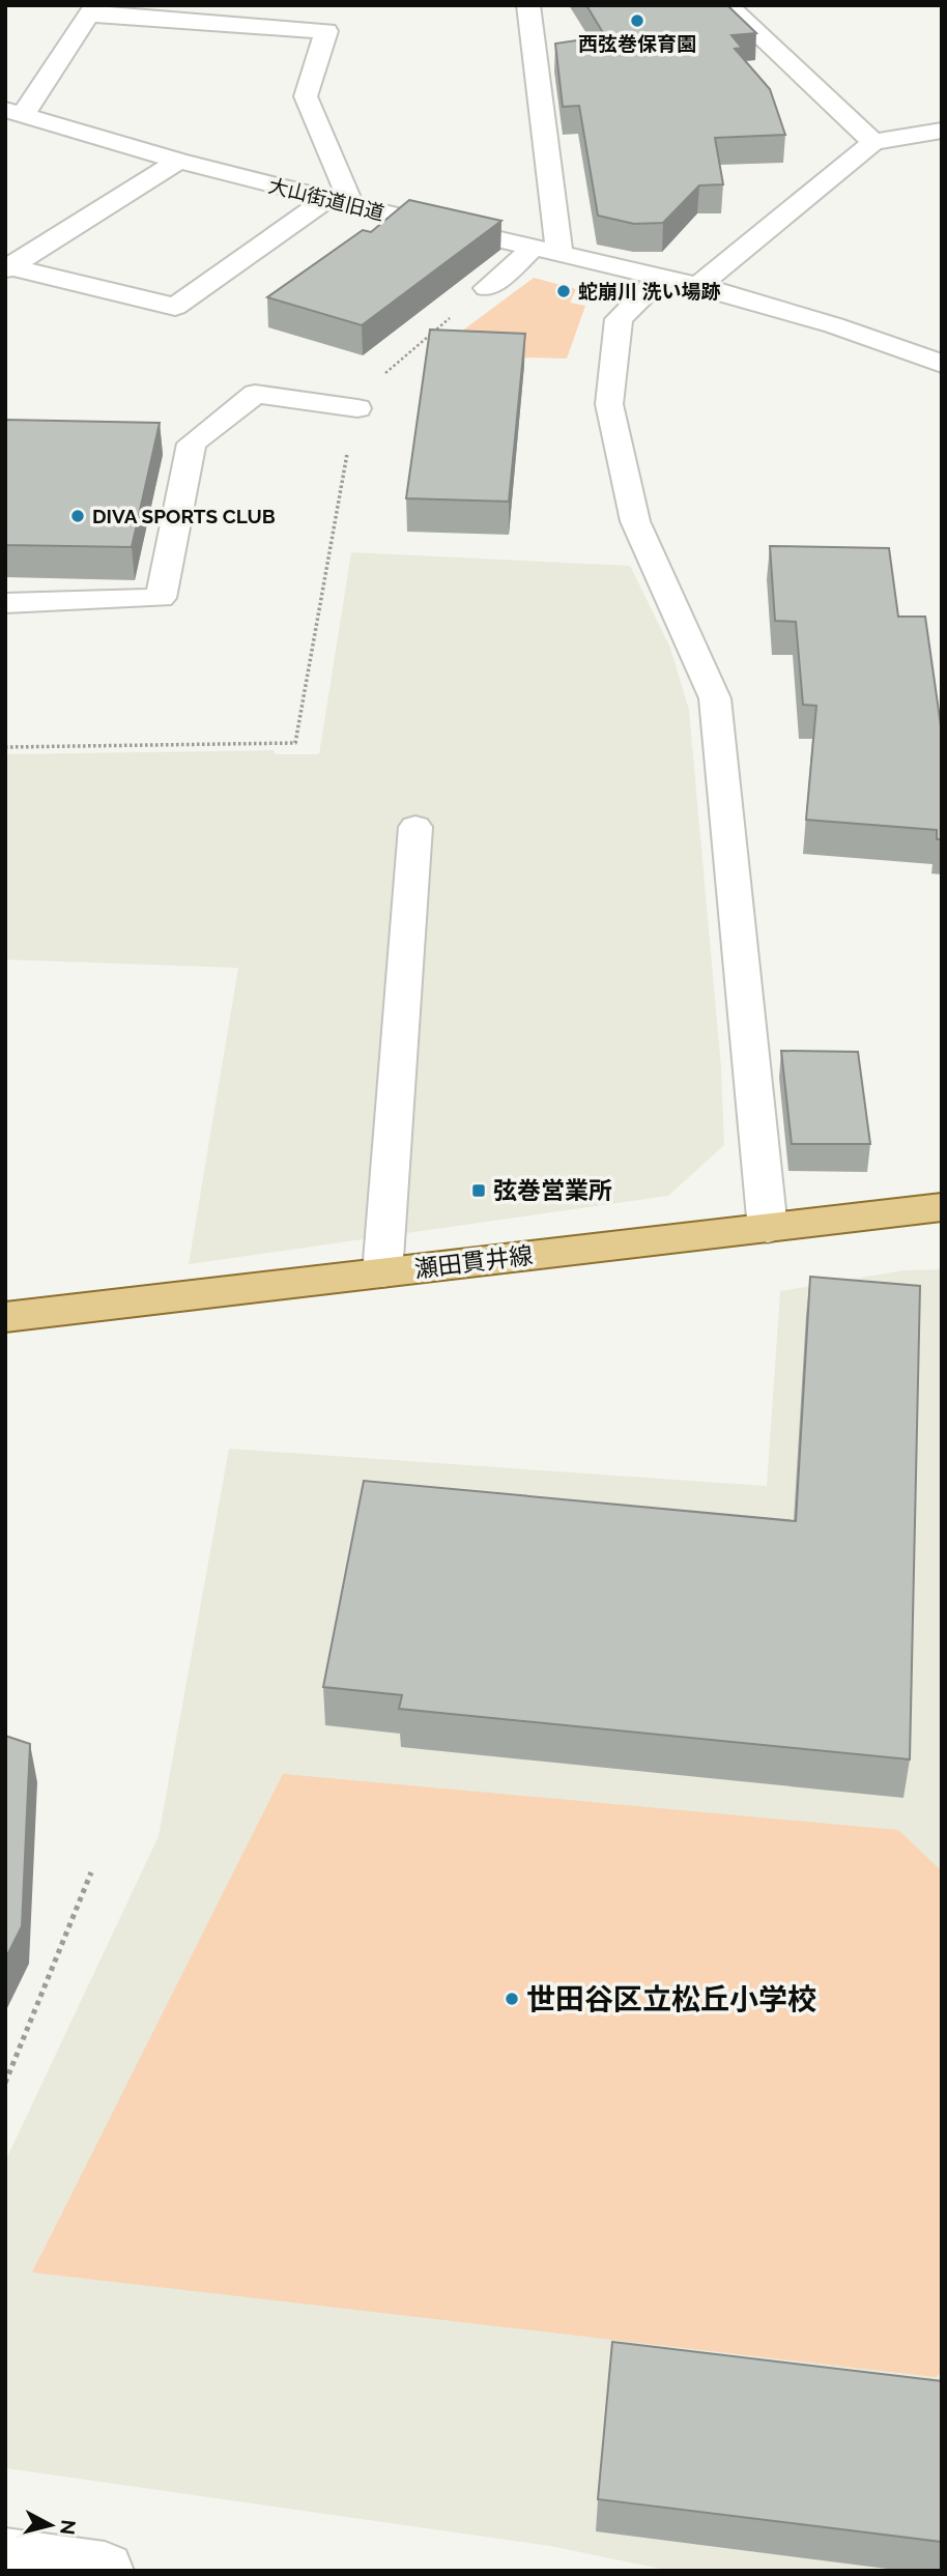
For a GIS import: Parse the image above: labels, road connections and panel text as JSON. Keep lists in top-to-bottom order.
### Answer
{
  "streets": {
    "main road": ["瀬田貫井線"],
    "street": ["大山街道旧道"]
  },
  "places": {
    "other": [
      "西弦巻保育園",
      "蛇崩川 洗い場跡",
      "DIVA SPORTS CLUB",
      "世田谷区立松丘小学校"
    ],
    "transit": ["弦巻営業所"]
  },
  "north": "right"
}
